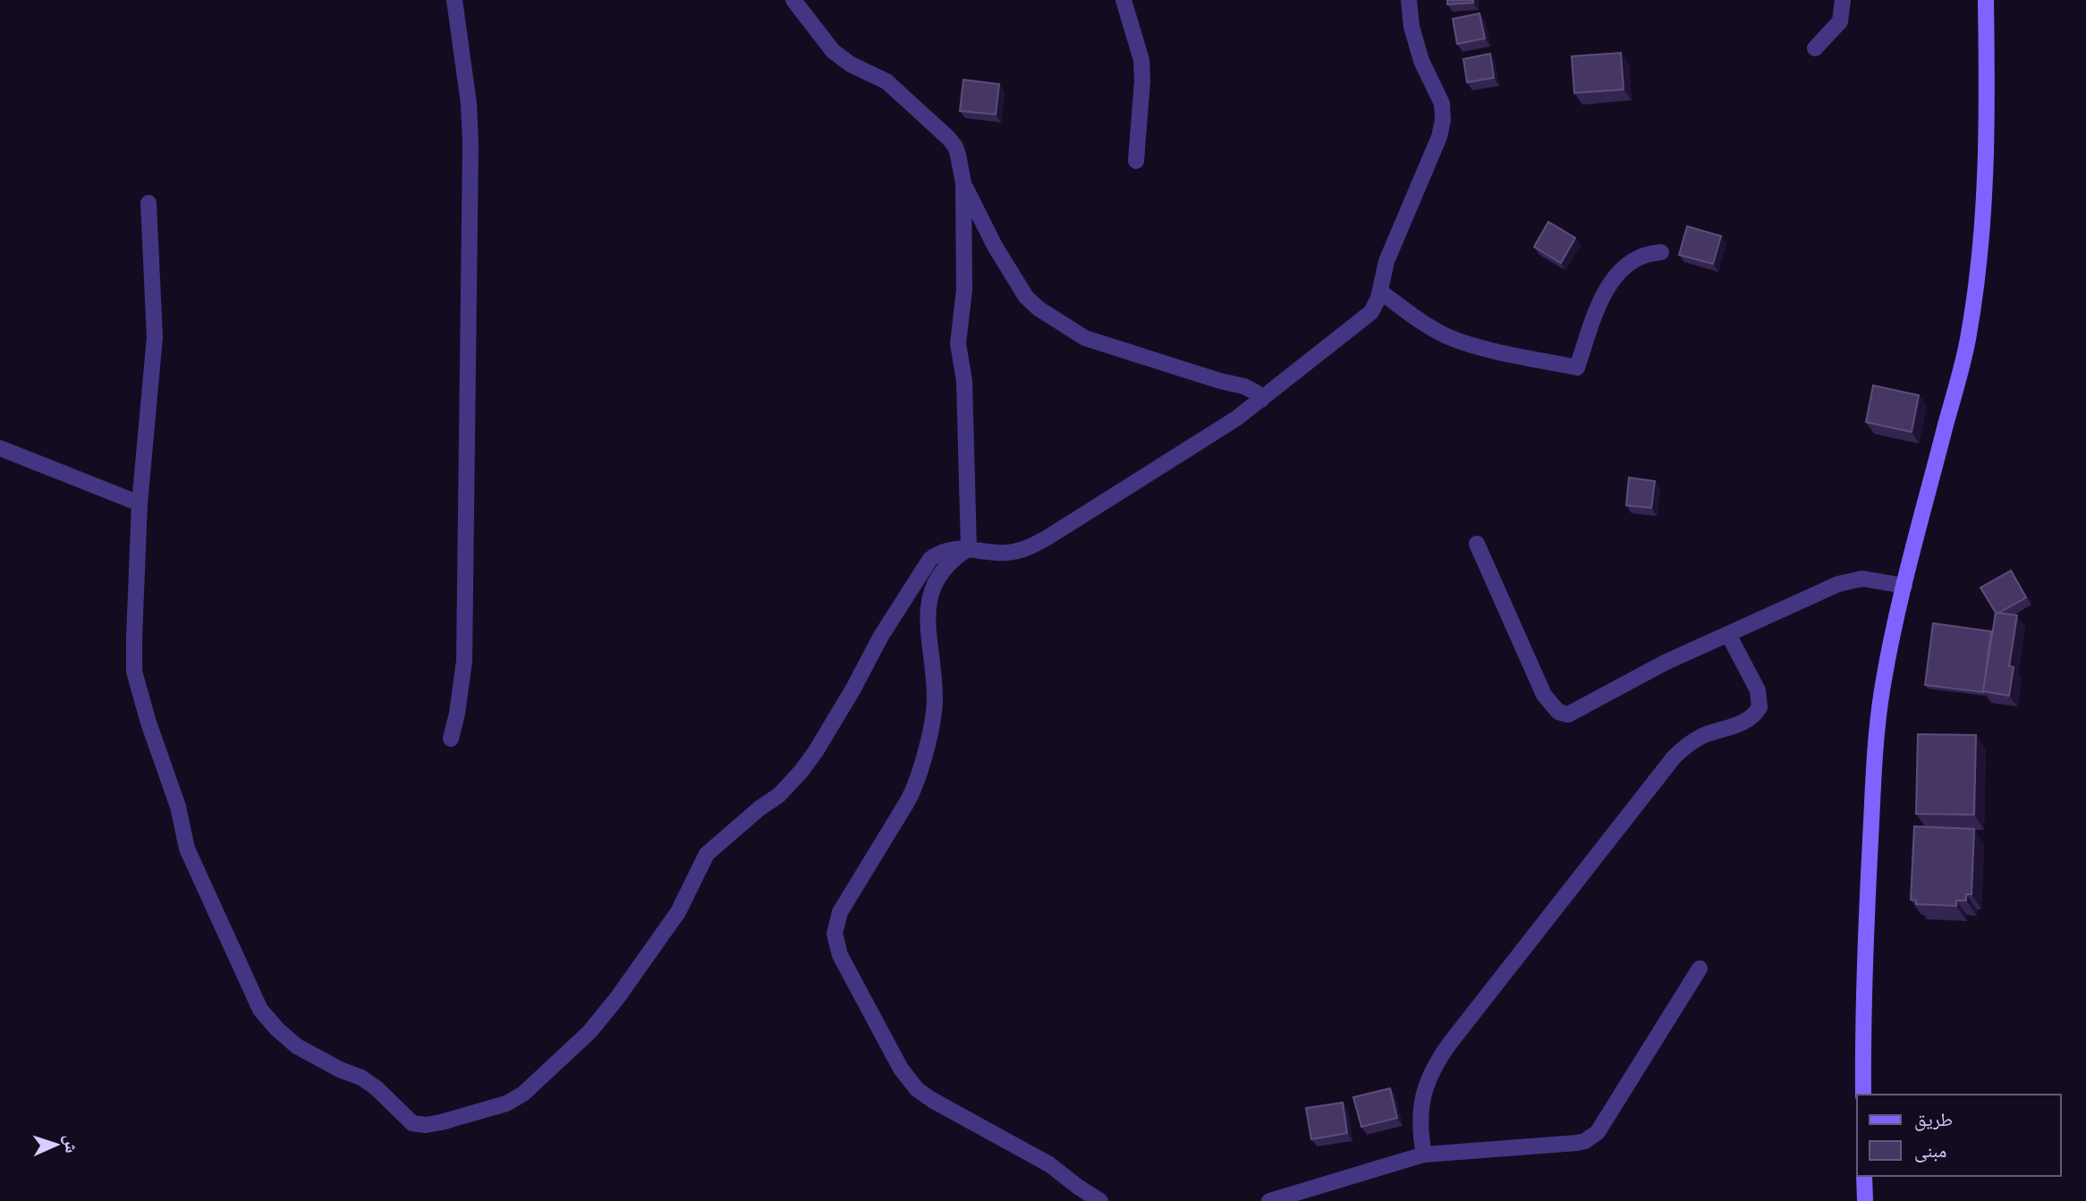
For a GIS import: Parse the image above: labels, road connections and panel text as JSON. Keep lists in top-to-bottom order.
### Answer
{
  "legend": ["طريق", "مبنى"],
  "north": "right"
}
